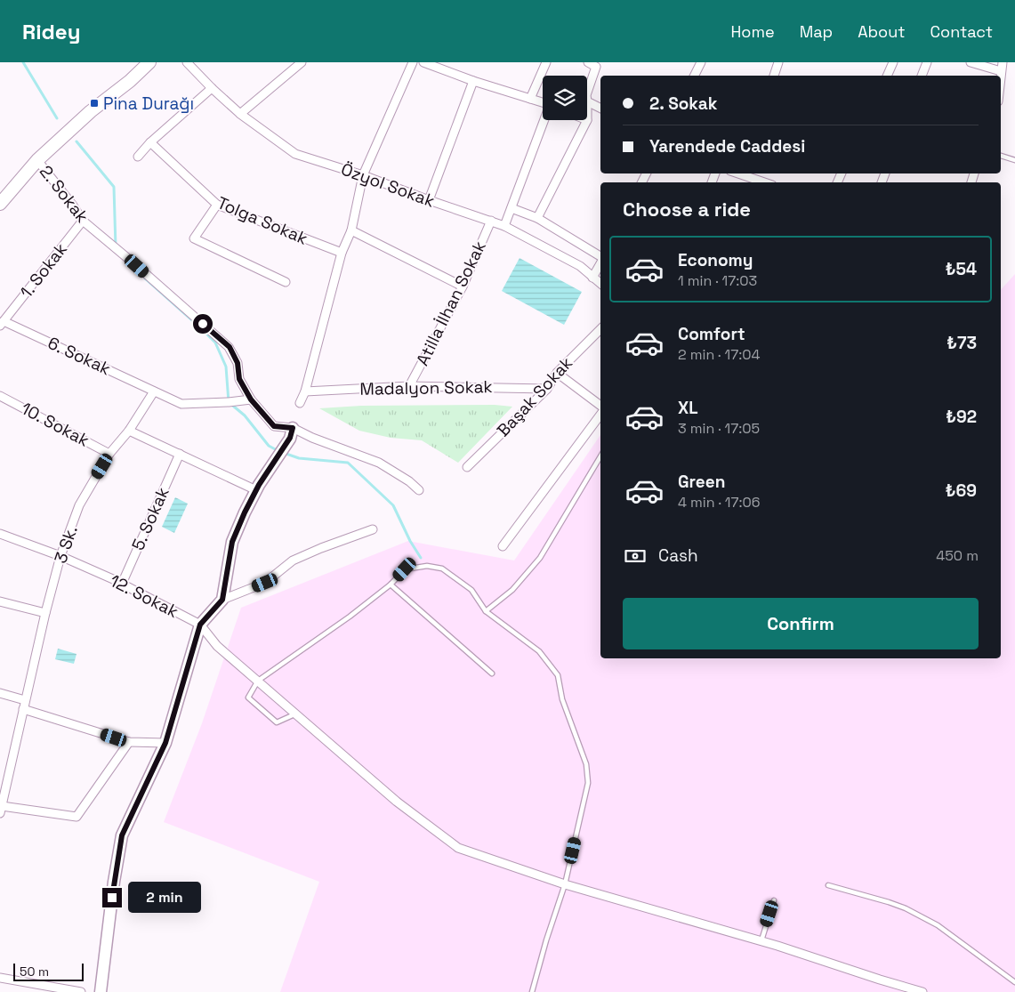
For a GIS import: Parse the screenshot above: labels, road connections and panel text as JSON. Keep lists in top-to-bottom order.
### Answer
{
  "streets": {
    "street": [
      "Özyol Sokak",
      "2. Sokak",
      "Tolga Sokak",
      "1. Sokak",
      "Atilla İlhan Sokak",
      "6. Sokak",
      "Madalyon Sokak",
      "Başak Sokak",
      "10. Sokak",
      "5. Sokak",
      "3 Sk.",
      "12. Sokak"
    ]
  },
  "crossings": [
    ["Özyol Sokak", "Atilla İlhan Sokak"],
    ["2. Sokak", "1. Sokak"],
    ["1. Sokak", "6. Sokak"],
    ["Atilla İlhan Sokak", "Madalyon Sokak"],
    ["6. Sokak", "3 Sk."],
    ["Madalyon Sokak", "Başak Sokak"],
    ["10. Sokak", "3 Sk."],
    ["5. Sokak", "12. Sokak"],
    ["3 Sk.", "12. Sokak"]
  ],
  "places": {
    "transit": ["Pina Durağı"]
  },
  "scale_bar": "50 m",
  "page": {
    "header": "Ridey",
    "nav": [
      "Home",
      "Map",
      "About",
      "Contact"
    ],
    "banner": ["2. Sokak", "Yarendede Caddesi"],
    "heading": "Choose a ride",
    "list": [
      {
        "name": "Economy",
        "note": "1 min · 17:03",
        "value": "₺54"
      },
      {
        "name": "Comfort",
        "note": "2 min · 17:04",
        "value": "₺73"
      },
      {
        "name": "XL",
        "note": "3 min · 17:05",
        "value": "₺92"
      },
      {
        "name": "Green",
        "note": "4 min · 17:06",
        "value": "₺69"
      }
    ],
    "pay": ["Cash", "450 m"],
    "buttons": "Confirm",
    "bubble": "2 min",
    "scale": "50 m"
  }
}
